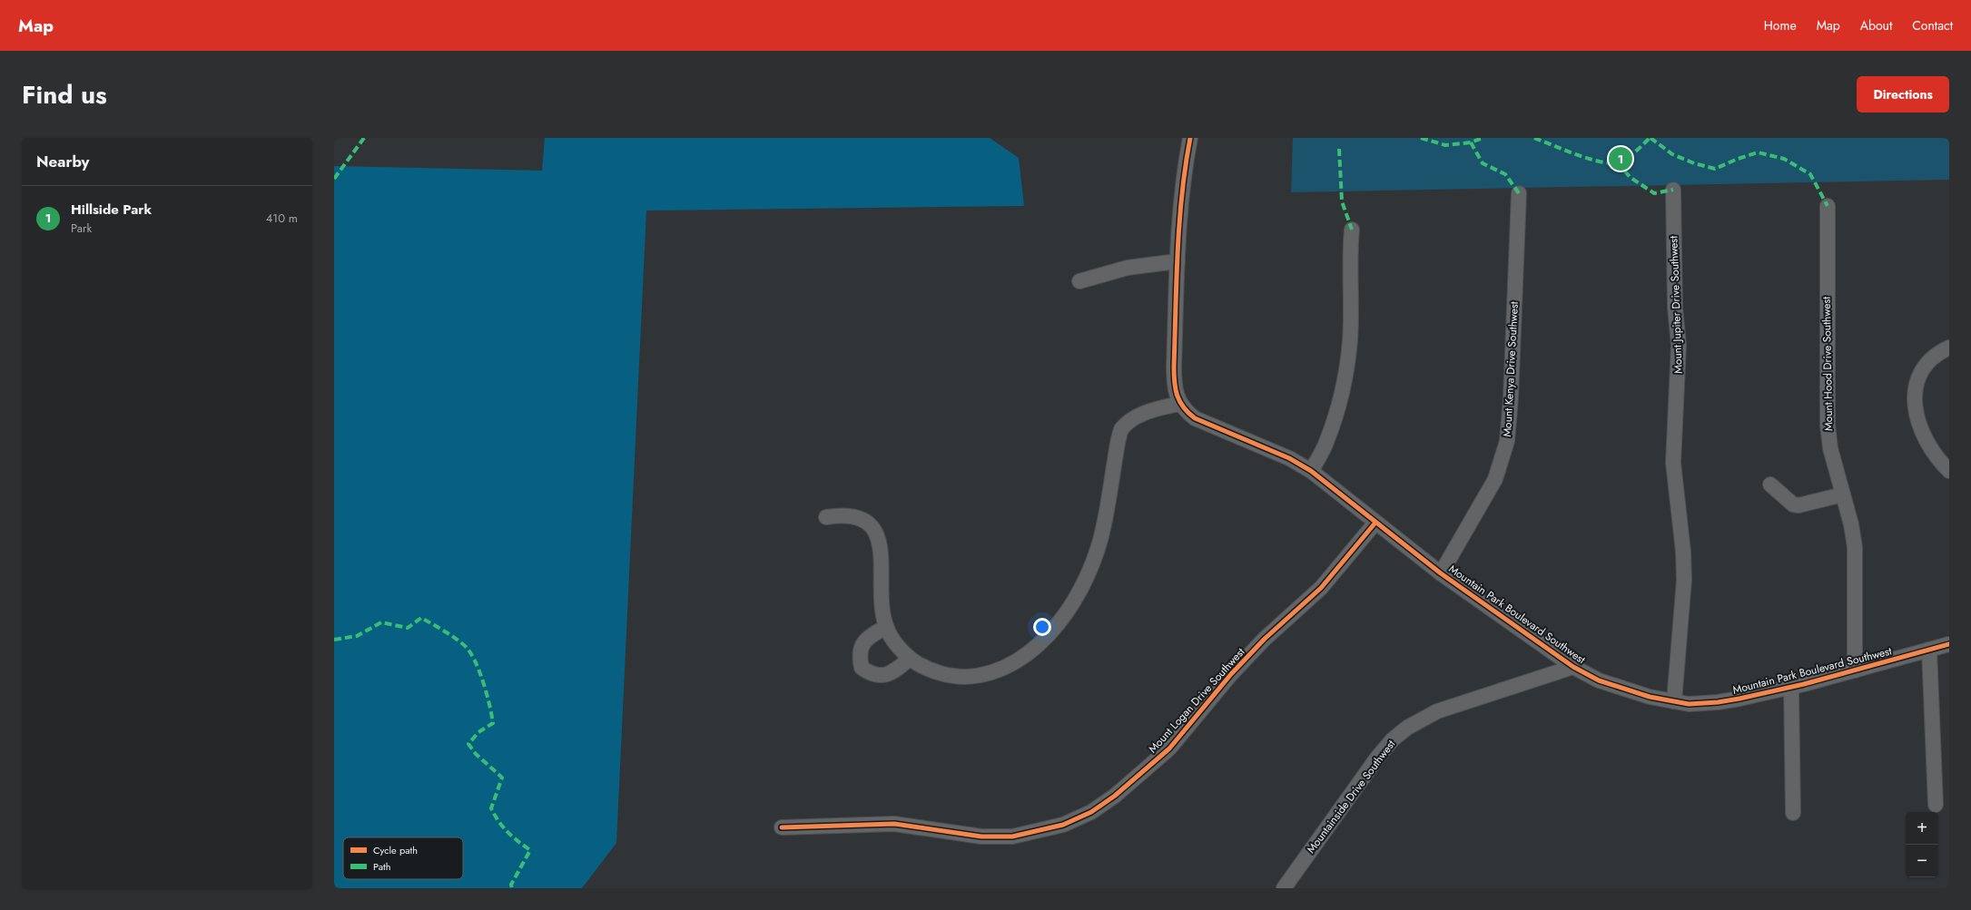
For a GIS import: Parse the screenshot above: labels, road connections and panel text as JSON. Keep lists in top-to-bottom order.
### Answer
{
  "streets": {
    "street": [
      "Mount Jupiter Drive Southwest",
      "Mount Hood Drive Southwest",
      "Mount Kenya Drive Southwest",
      "Mountain Park Boulevard Southwest",
      "Mount Logan Drive Southwest",
      "Mountainside Drive Southwest"
    ]
  },
  "crossings": [
    ["Mount Jupiter Drive Southwest", "Mountain Park Boulevard Southwest"],
    ["Mount Hood Drive Southwest", "Mountain Park Boulevard Southwest"],
    ["Mount Kenya Drive Southwest", "Mountain Park Boulevard Southwest"],
    ["Mountain Park Boulevard Southwest", "Mount Logan Drive Southwest"],
    ["Mountain Park Boulevard Southwest", "Mountainside Drive Southwest"]
  ],
  "legend": ["Cycle path", "Path"],
  "page": {
    "header": "Map",
    "nav": [
      "Home",
      "Map",
      "About",
      "Contact"
    ],
    "title": "Find us",
    "buttons": "Directions",
    "heading": "Nearby",
    "pins": "1",
    "list": [
      {
        "mark": "1",
        "name": "Hillside Park",
        "note": "Park",
        "value": "410 m"
      }
    ],
    "map_buttons": ["+", "−"]
  }
}
